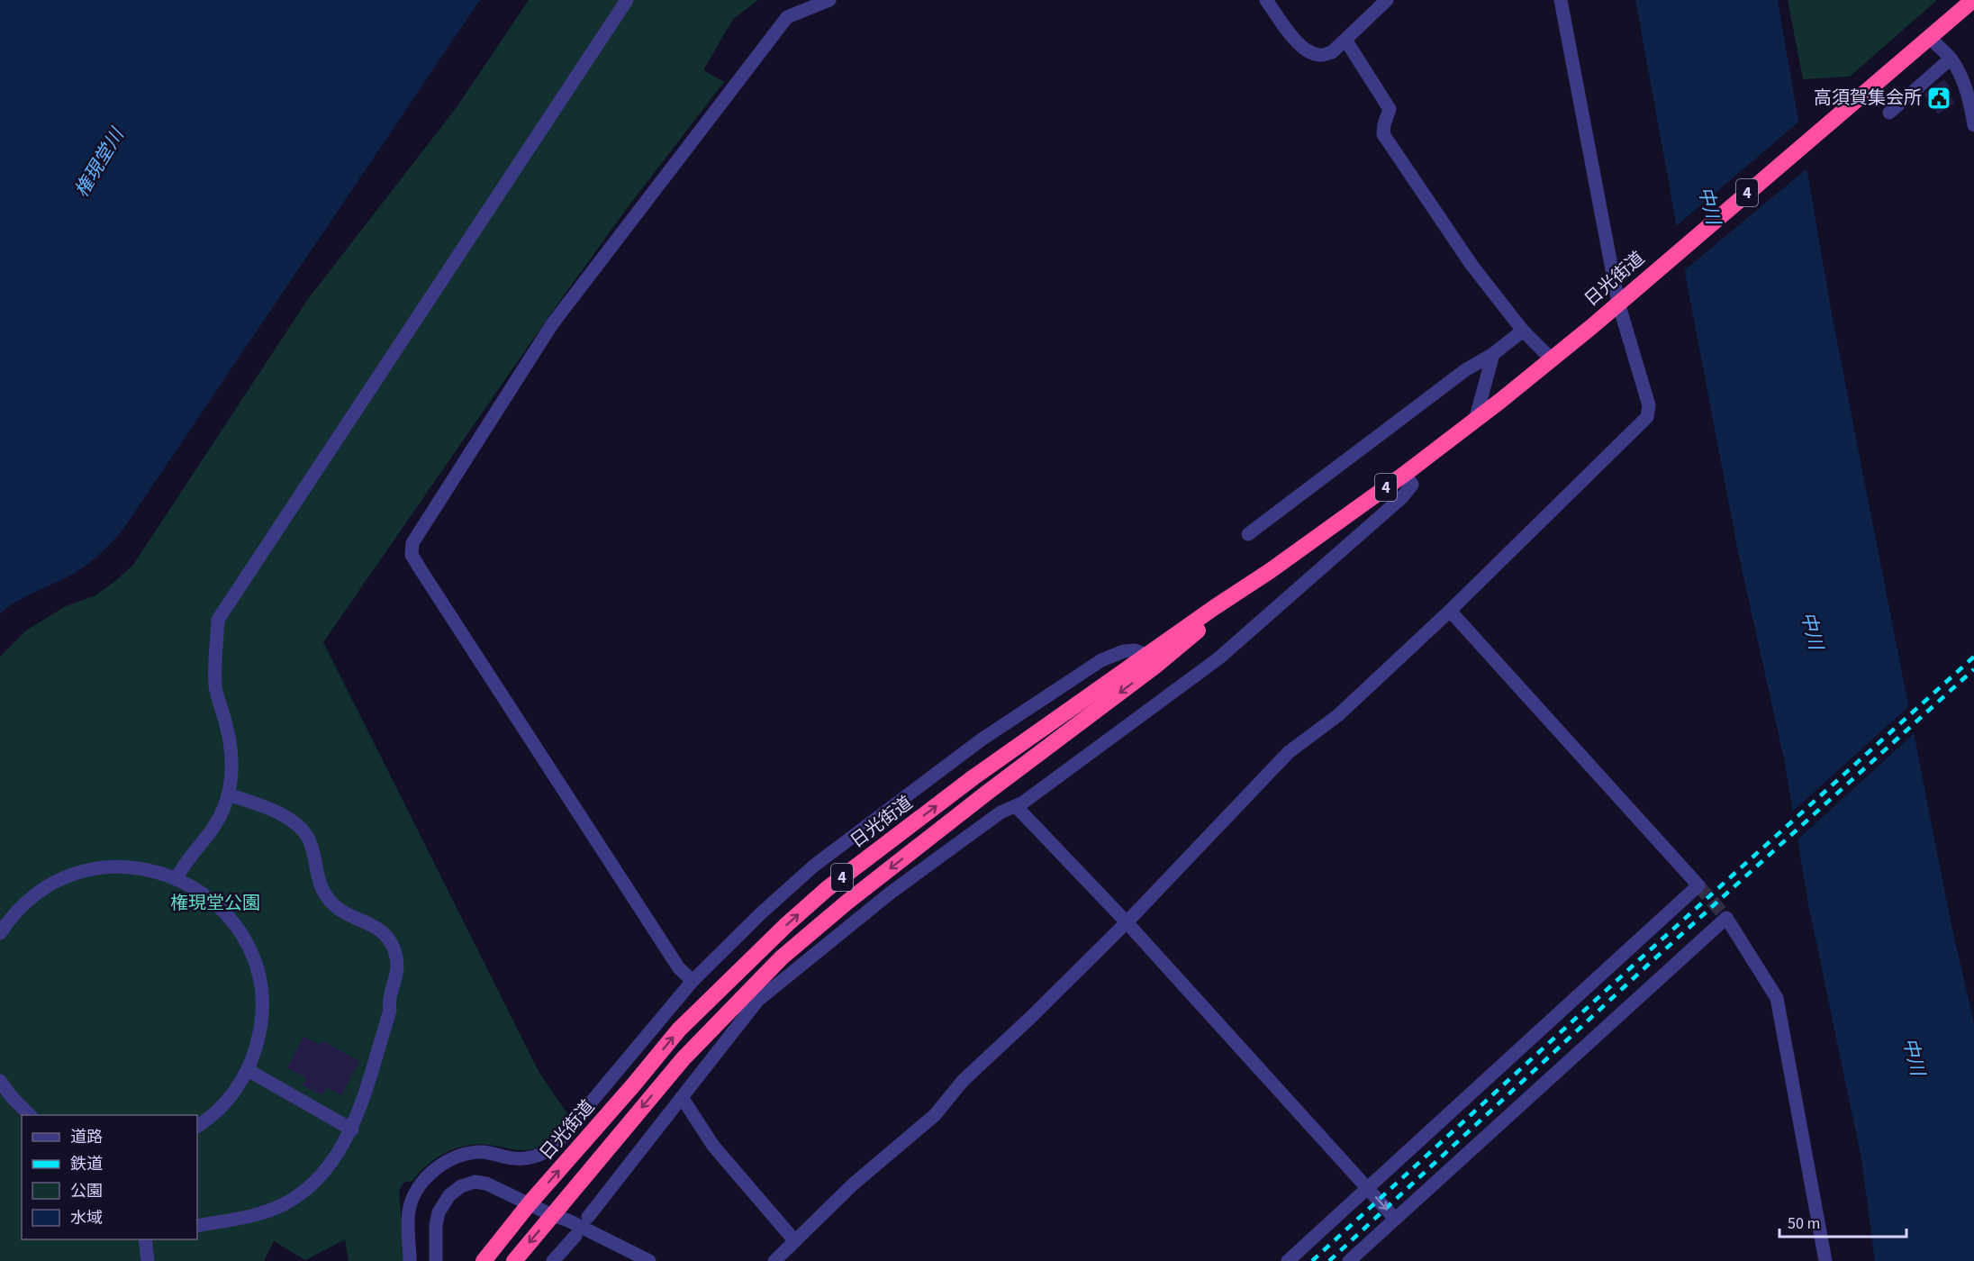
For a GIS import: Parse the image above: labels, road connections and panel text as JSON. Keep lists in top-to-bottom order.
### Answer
{
  "streets": {
    "highway": ["4", "日光街道"]
  },
  "water": ["権現堂川", "中川"],
  "parks": ["権現堂公園"],
  "places": {
    "public building": ["高須賀集会所"]
  },
  "legend": [
    "道路",
    "鉄道",
    "公園",
    "水域"
  ],
  "scale_bar": "50 m"
}
